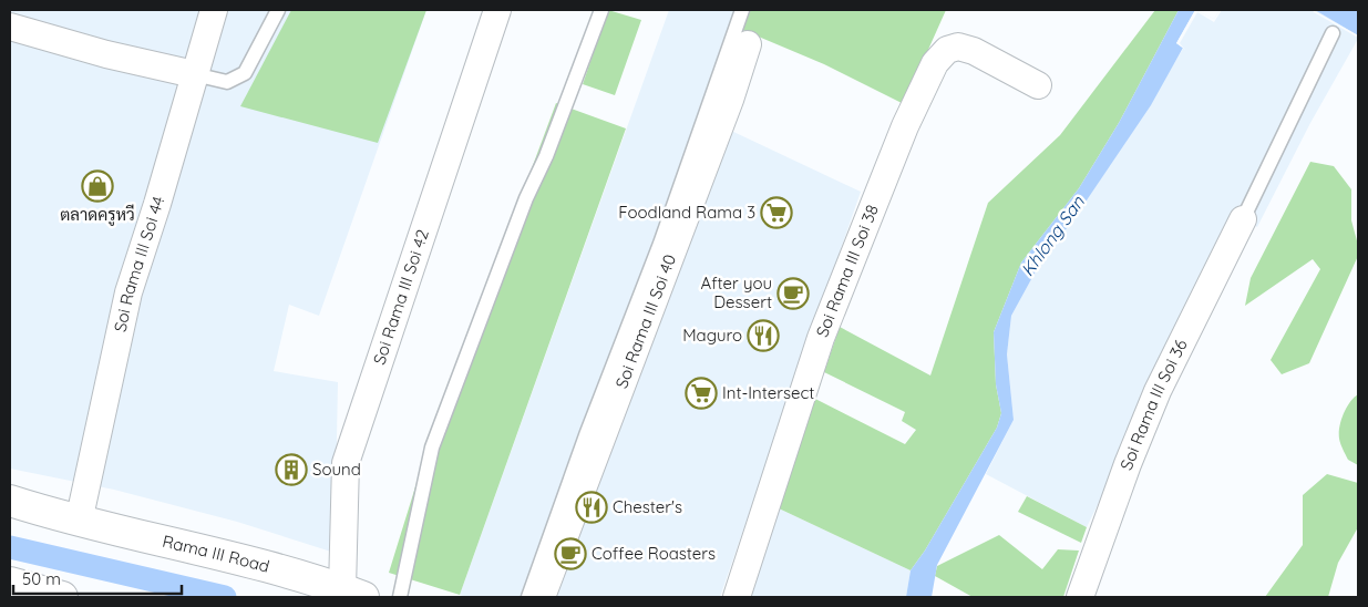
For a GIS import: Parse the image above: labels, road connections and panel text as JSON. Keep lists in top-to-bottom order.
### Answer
{
  "streets": {
    "main road": ["Rama III Road"],
    "street": [
      "Soi Rama III Soi 44",
      "Soi Rama III Soi 38",
      "Soi Rama III Soi 42",
      "Soi Rama III Soi 40",
      "Soi Rama III Soi 36"
    ]
  },
  "crossings": [
    ["Soi Rama III Soi 44", "Rama III Road"],
    ["Soi Rama III Soi 42", "Rama III Road"]
  ],
  "water": ["Khlong San"],
  "places": {
    "shop": ["ตลาดครูหวี"],
    "supermarket": ["Foodland Rama 3", "Int-Intersect"],
    "cafe": ["After you Dessert", "Coffee Roasters"],
    "restaurant": ["Maguro", "Chester's"],
    "building": ["Sound"]
  },
  "scale_bar": "50 m"
}
